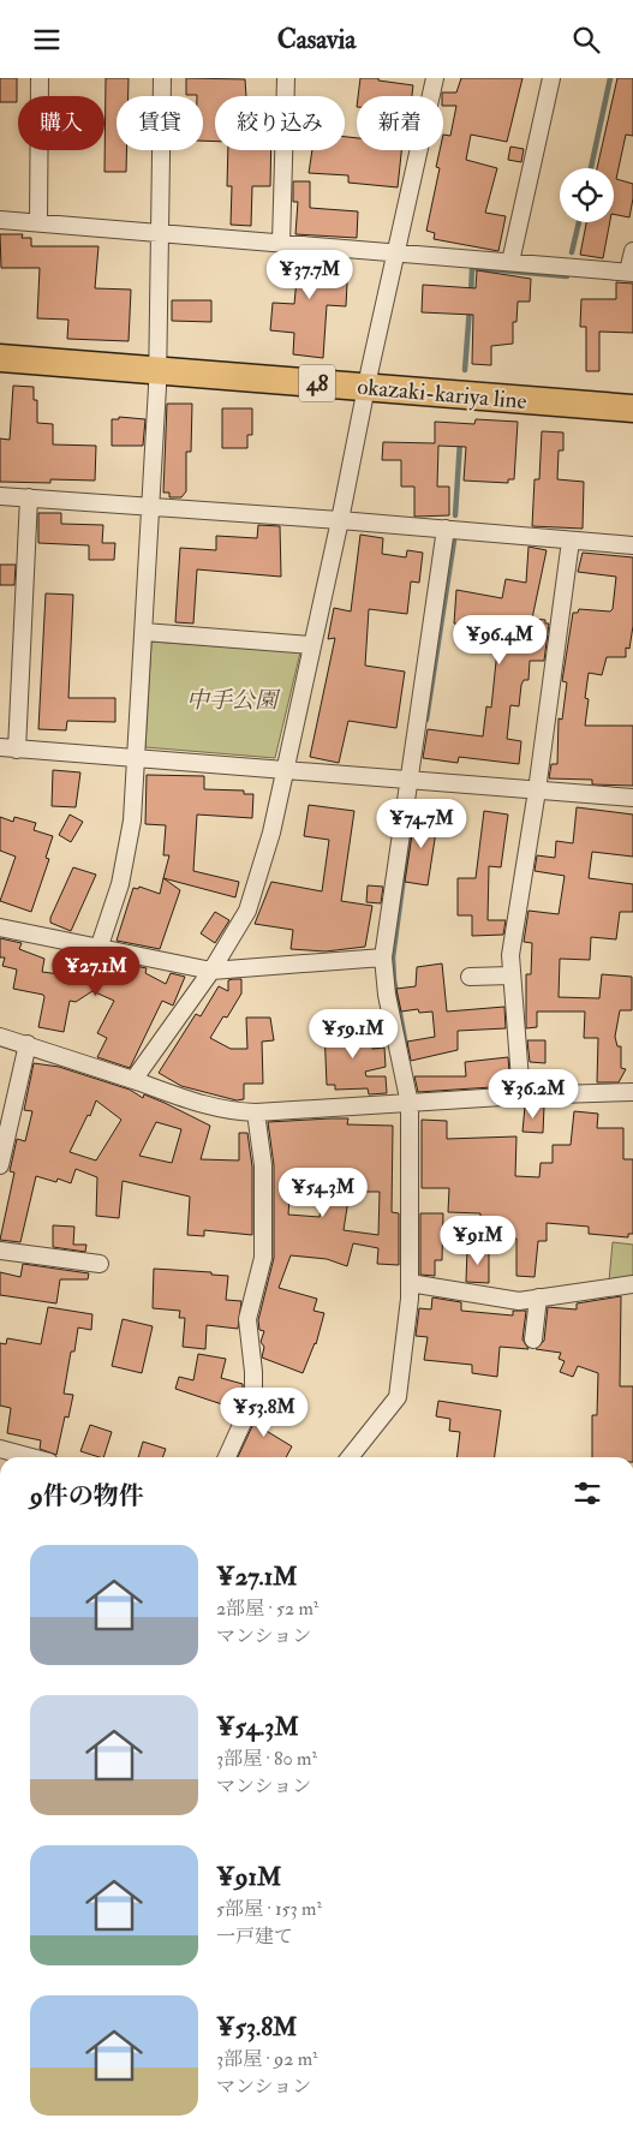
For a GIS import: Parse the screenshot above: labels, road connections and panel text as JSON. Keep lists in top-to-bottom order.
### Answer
{
  "streets": {
    "main road": ["48", "okazaki-kariya line"]
  },
  "parks": ["中手公園"],
  "page": {
    "header": "Casavia",
    "chip": [
      "購入",
      "賃貸",
      "絞り込み",
      "新着"
    ],
    "price": [
      "¥37.7M",
      "¥96.4M",
      "¥74.7M",
      "¥27.1M",
      "¥59.1M",
      "¥36.2M",
      "¥54.3M",
      "¥91M",
      "¥53.8M"
    ],
    "heading": "9件の物件",
    "list": [
      {
        "name": "¥27.1M",
        "note": "2部屋 · 52 m² · マンション"
      },
      {
        "name": "¥54.3M",
        "note": "3部屋 · 80 m² · マンション"
      },
      {
        "name": "¥91M",
        "note": "5部屋 · 153 m² · 一戸建て"
      },
      {
        "name": "¥53.8M",
        "note": "3部屋 · 92 m² · マンション"
      }
    ]
  }
}
